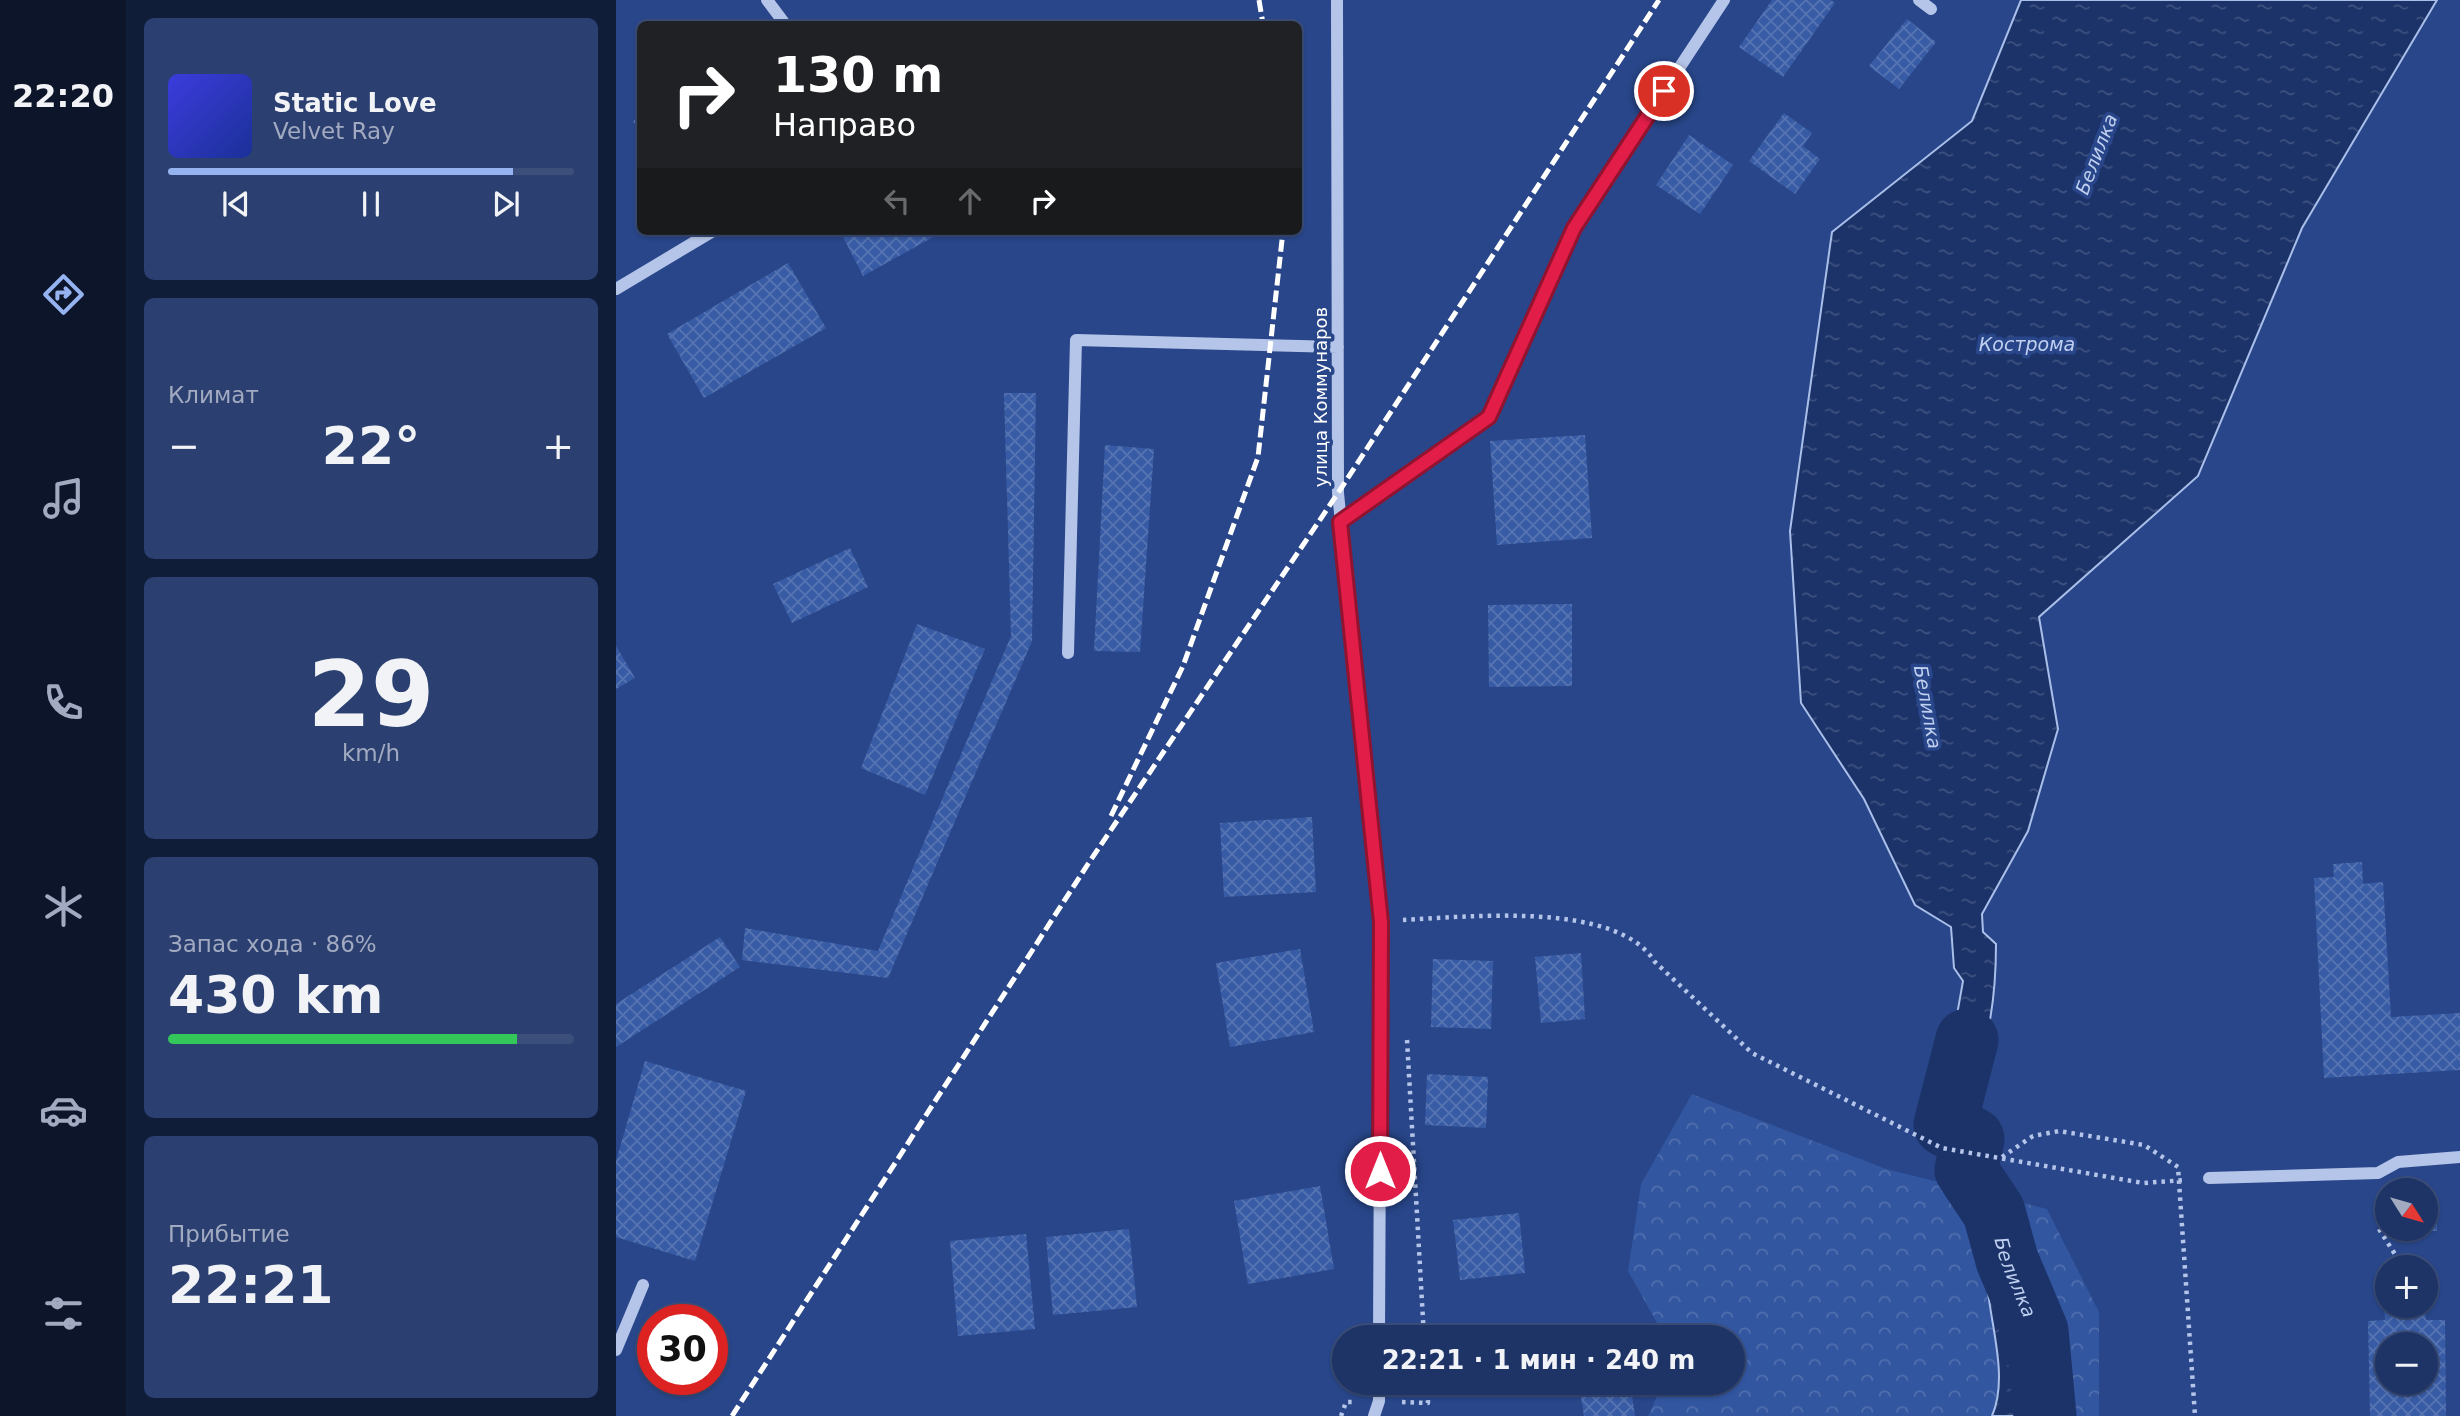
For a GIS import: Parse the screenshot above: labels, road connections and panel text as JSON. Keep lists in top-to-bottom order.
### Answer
{
  "streets": {
    "street": ["улица Коммунаров"]
  },
  "water": ["Белилка", "Кострома"],
  "north": "bottom right",
  "page": {
    "tabs": "22:20",
    "turn": ["130 m", "Направо"],
    "song": ["Static Love", "Velvet Ray"],
    "tile": [
      "Климат",
      ["29", "km/h"],
      ["Запас хода · 86%", "430 km"],
      ["Прибытие", "22:21"]
    ],
    "heat": ["−", "22°", "+"],
    "map_buttons": ["+", "−"],
    "limit": "30",
    "trip": "22:21 · 1 мин · 240 m"
  }
}
